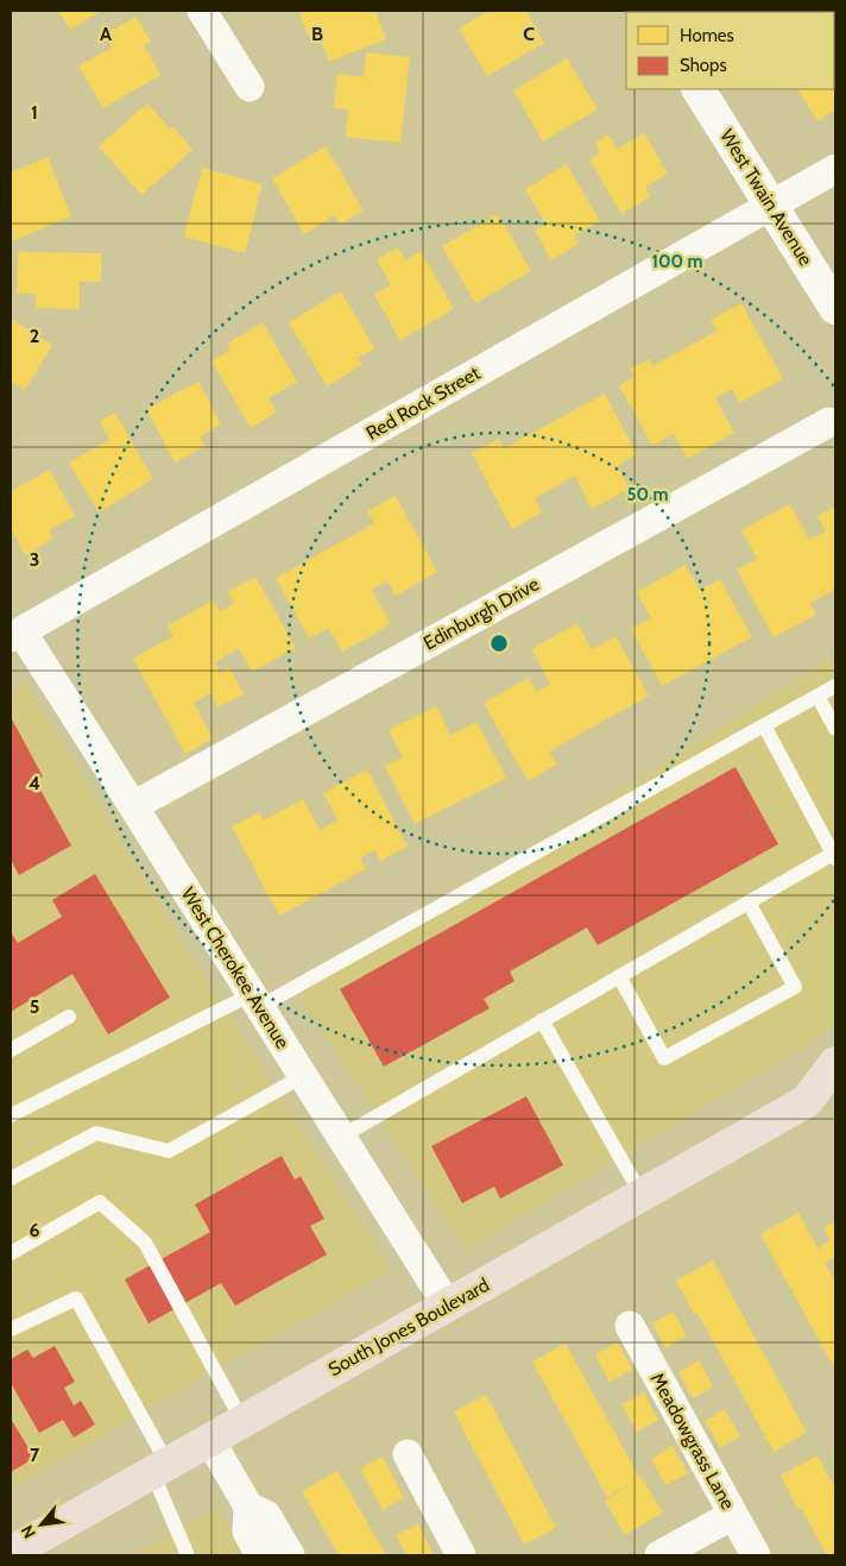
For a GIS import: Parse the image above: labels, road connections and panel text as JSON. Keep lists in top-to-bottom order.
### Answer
{
  "streets": {
    "main road": ["South Jones Boulevard"],
    "street": [
      "West Twain Avenue",
      "Red Rock Street",
      "Edinburgh Drive",
      "West Cherokee Avenue",
      "Meadowgrass Lane"
    ]
  },
  "crossings": [
    ["West Twain Avenue", "Red Rock Street"],
    ["Red Rock Street", "West Cherokee Avenue"],
    ["Edinburgh Drive", "West Cherokee Avenue"],
    ["West Cherokee Avenue", "South Jones Boulevard"]
  ],
  "legend": ["Homes", "Shops"],
  "north": "bottom left",
  "grid": {
    "columns": ["A", "B", "C"],
    "rows": [
      "1",
      "2",
      "3",
      "4",
      "5",
      "6",
      "7"
    ]
  },
  "rings": ["100 m", "50 m"]
}
